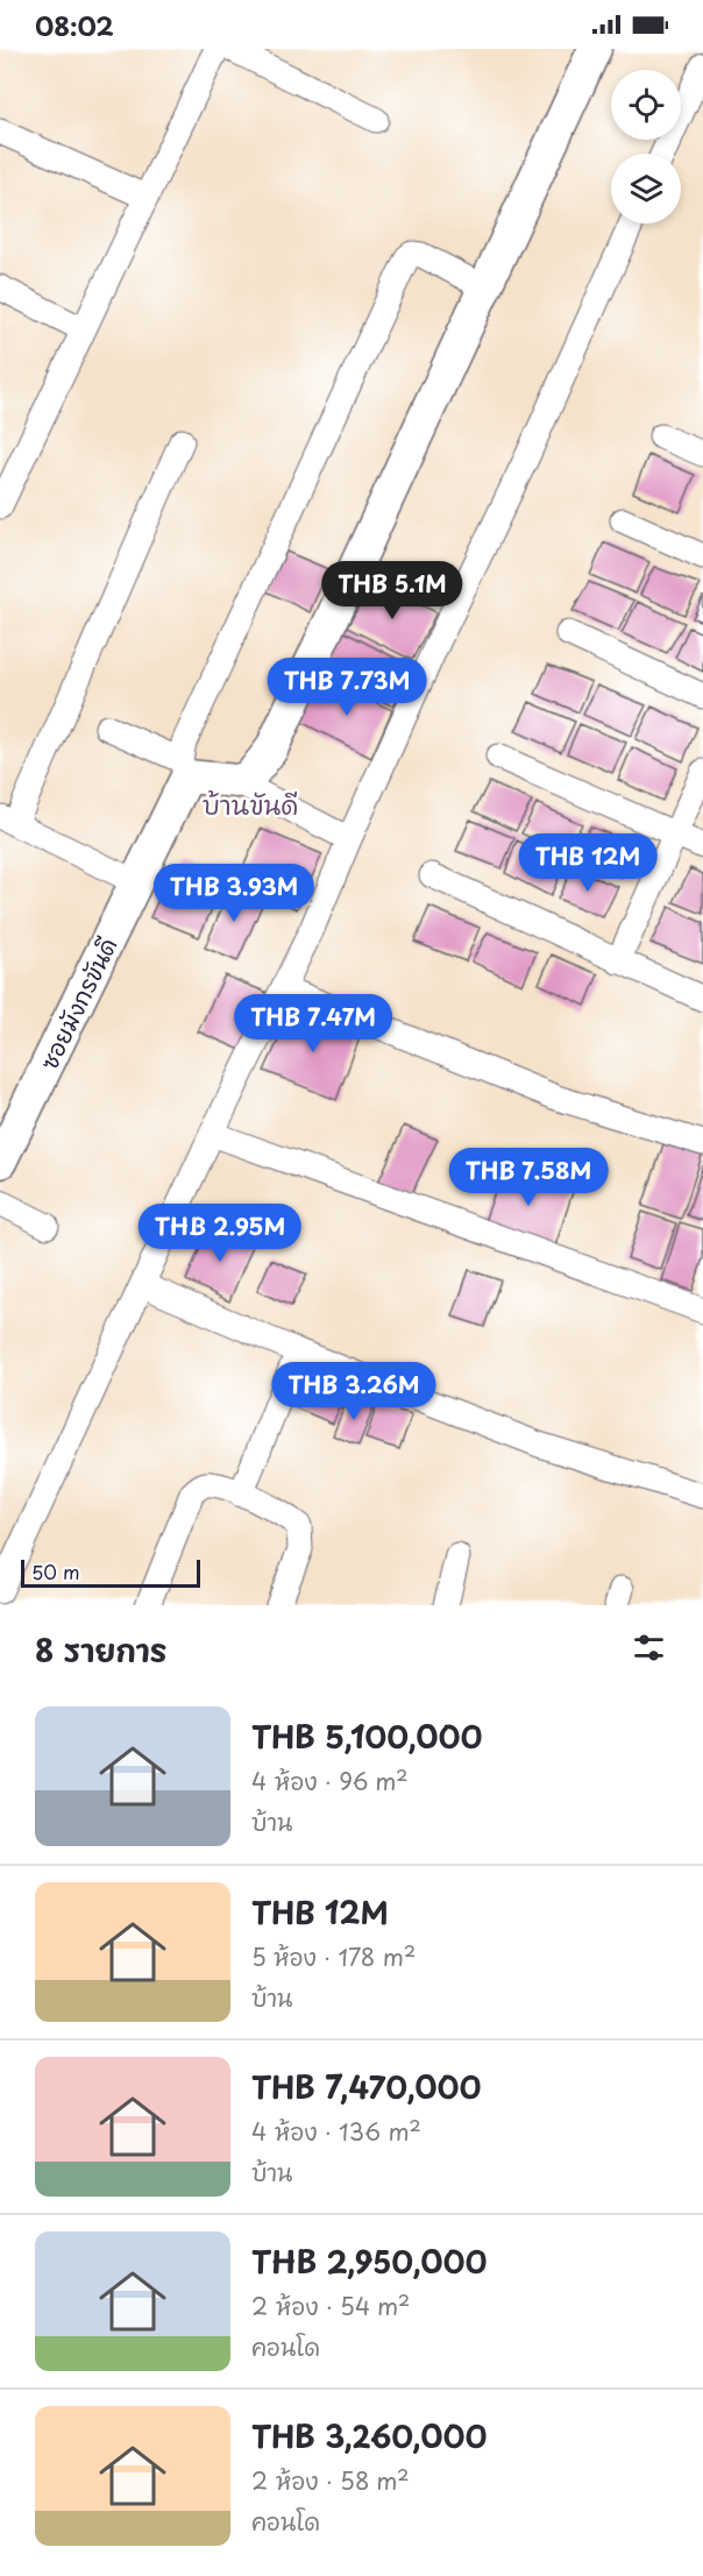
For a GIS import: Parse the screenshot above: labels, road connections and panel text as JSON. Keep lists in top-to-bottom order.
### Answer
{
  "streets": {
    "street": ["ซอยมังกรขันดี"]
  },
  "districts": ["บ้านขันดี"],
  "scale_bar": "50 m",
  "page": {
    "status": "08:02",
    "price": [
      "THB 5.1M",
      "THB 7.73M",
      "THB 12M",
      "THB 3.93M",
      "THB 7.47M",
      "THB 7.58M",
      "THB 2.95M",
      "THB 3.26M"
    ],
    "scale": "50 m",
    "heading": "8 รายการ",
    "list": [
      {
        "name": "THB 5,100,000",
        "note": "4 ห้อง · 96 m² · บ้าน"
      },
      {
        "name": "THB 12M",
        "note": "5 ห้อง · 178 m² · บ้าน"
      },
      {
        "name": "THB 7,470,000",
        "note": "4 ห้อง · 136 m² · บ้าน"
      },
      {
        "name": "THB 2,950,000",
        "note": "2 ห้อง · 54 m² · คอนโด"
      },
      {
        "name": "THB 3,260,000",
        "note": "2 ห้อง · 58 m² · คอนโด"
      }
    ]
  }
}
